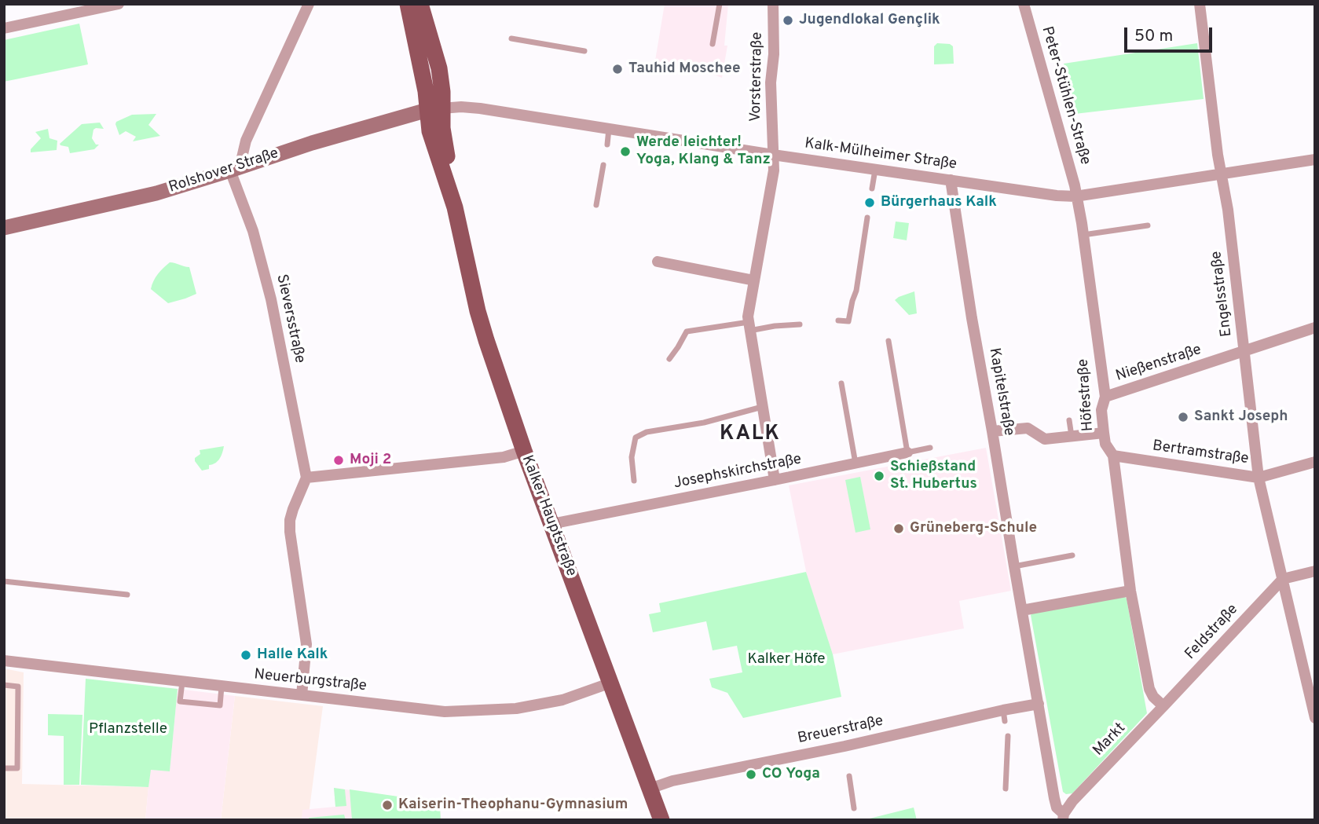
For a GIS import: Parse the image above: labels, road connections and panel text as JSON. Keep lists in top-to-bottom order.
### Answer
{
  "streets": {
    "main road": ["Kalker Hauptstraße"],
    "street": [
      "Vorsterstraße",
      "Peter-Stühlen-Straße",
      "Kalk-Mülheimer Straße",
      "Rolshover Straße",
      "Engelsstraße",
      "Sieversstraße",
      "Nießenstraße",
      "Kapitelstraße",
      "Höfestraße",
      "Bertramstraße",
      "Josephskirchstraße",
      "Feldstraße",
      "Neuerburgstraße",
      "Breuerstraße",
      "Markt"
    ]
  },
  "crossings": [
    ["Vorsterstraße", "Kalk-Mülheimer Straße"],
    ["Vorsterstraße", "Josephskirchstraße"],
    ["Peter-Stühlen-Straße", "Kalk-Mülheimer Straße"],
    ["Peter-Stühlen-Straße", "Höfestraße"],
    ["Kalk-Mülheimer Straße", "Rolshover Straße"],
    ["Kalk-Mülheimer Straße", "Engelsstraße"],
    ["Kalk-Mülheimer Straße", "Kapitelstraße"],
    ["Kalk-Mülheimer Straße", "Höfestraße"],
    ["Kalk-Mülheimer Straße", "Kalker Hauptstraße"],
    ["Rolshover Straße", "Sieversstraße"],
    ["Rolshover Straße", "Kalker Hauptstraße"],
    ["Engelsstraße", "Nießenstraße"],
    ["Engelsstraße", "Bertramstraße"],
    ["Engelsstraße", "Feldstraße"],
    ["Nießenstraße", "Höfestraße"],
    ["Kapitelstraße", "Markt"],
    ["Höfestraße", "Bertramstraße"],
    ["Josephskirchstraße", "Kalker Hauptstraße"],
    ["Kalker Hauptstraße", "Neuerburgstraße"],
    ["Kalker Hauptstraße", "Breuerstraße"],
    ["Feldstraße", "Markt"],
    ["Breuerstraße", "Markt"]
  ],
  "districts": ["KALK"],
  "parks": ["Kalker Höfe", "Pflanzstelle"],
  "places": [
    "Jugendlokal Gençlik",
    "Tauhid Moschee",
    "Werde leichter! Yoga, Klang & Tanz",
    "Bürgerhaus Kalk",
    "Sankt Joseph",
    "Moji 2",
    "Schießstand St. Hubertus",
    "Grüneberg-Schule",
    "Halle Kalk",
    "CO Yoga",
    "Kaiserin-Theophanu-Gymnasium"
  ],
  "scale_bar": "50 m"
}
